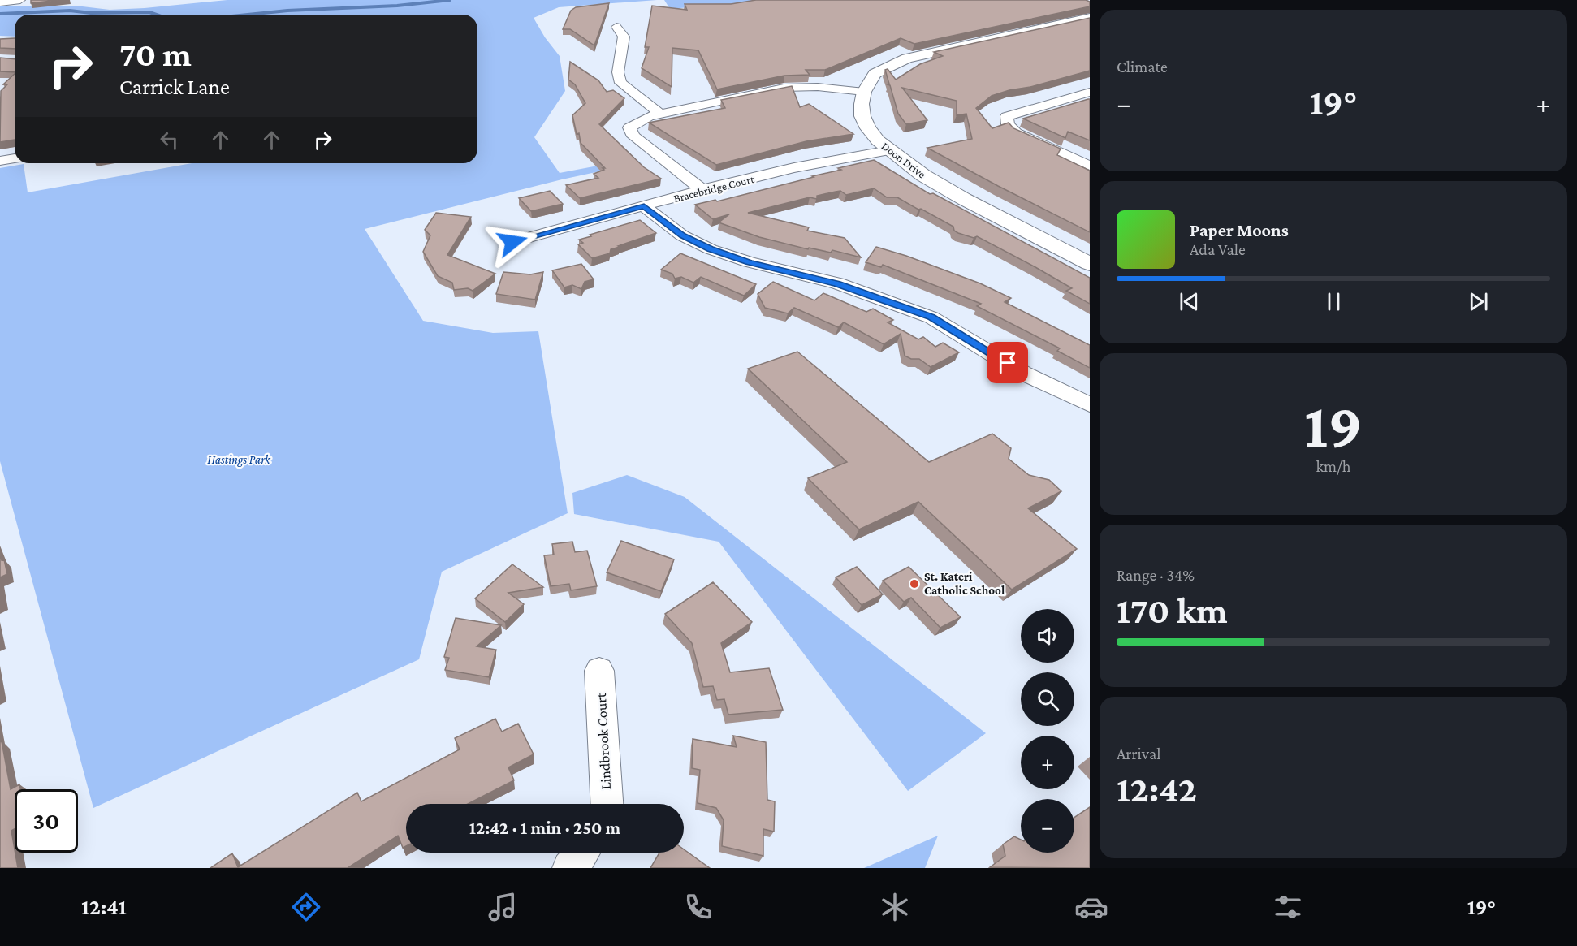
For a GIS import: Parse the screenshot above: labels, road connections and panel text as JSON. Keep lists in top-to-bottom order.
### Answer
{
  "streets": {
    "street": ["Doon Drive", "Bracebridge Court", "Lindbrook Court"]
  },
  "crossings": [
    ["Doon Drive", "Bracebridge Court"]
  ],
  "parks": ["Hastings Park"],
  "places": ["St. Kateri Catholic School"],
  "page": {
    "tile": [
      "Climate",
      ["19", "km/h"],
      ["Range · 34%", "170 km"],
      ["Arrival", "12:42"]
    ],
    "turn": ["70 m", "Carrick Lane"],
    "heat": ["−", "19°", "+"],
    "song": ["Paper Moons", "Ada Vale"],
    "map_buttons": ["+", "−"],
    "limit": "30",
    "trip": "12:42 · 1 min · 250 m",
    "tabs": ["12:41", "19°"]
  }
}
